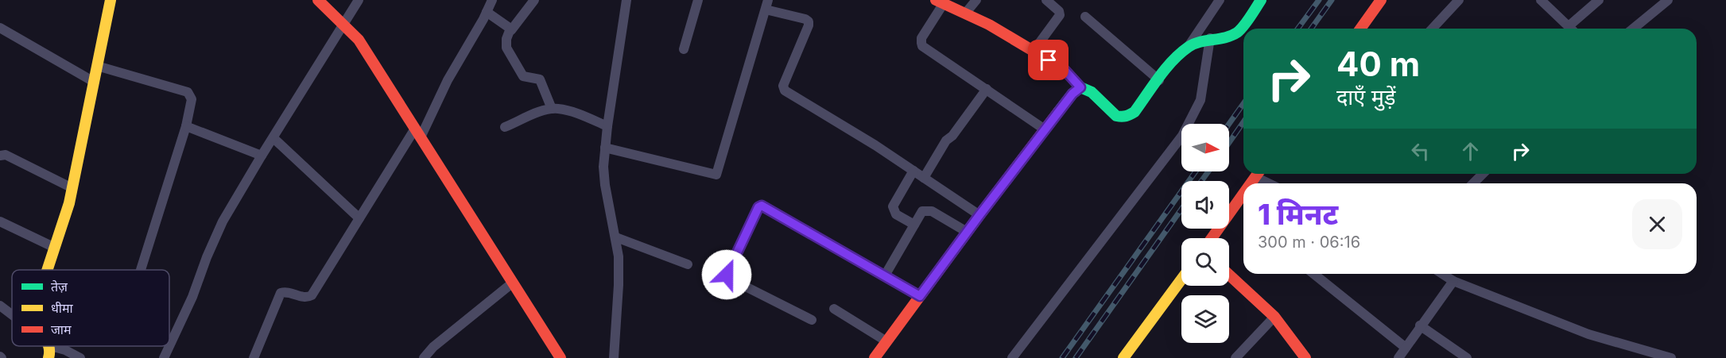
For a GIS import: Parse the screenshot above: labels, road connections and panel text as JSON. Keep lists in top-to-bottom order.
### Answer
{
  "legend": ["तेज़", "धीमा", "जाम"],
  "north": "right",
  "page": {
    "turn": ["40 m", "दाएँ मुड़ें"],
    "heading": ["1 मिनट", "300 m · 06:16"]
  }
}
